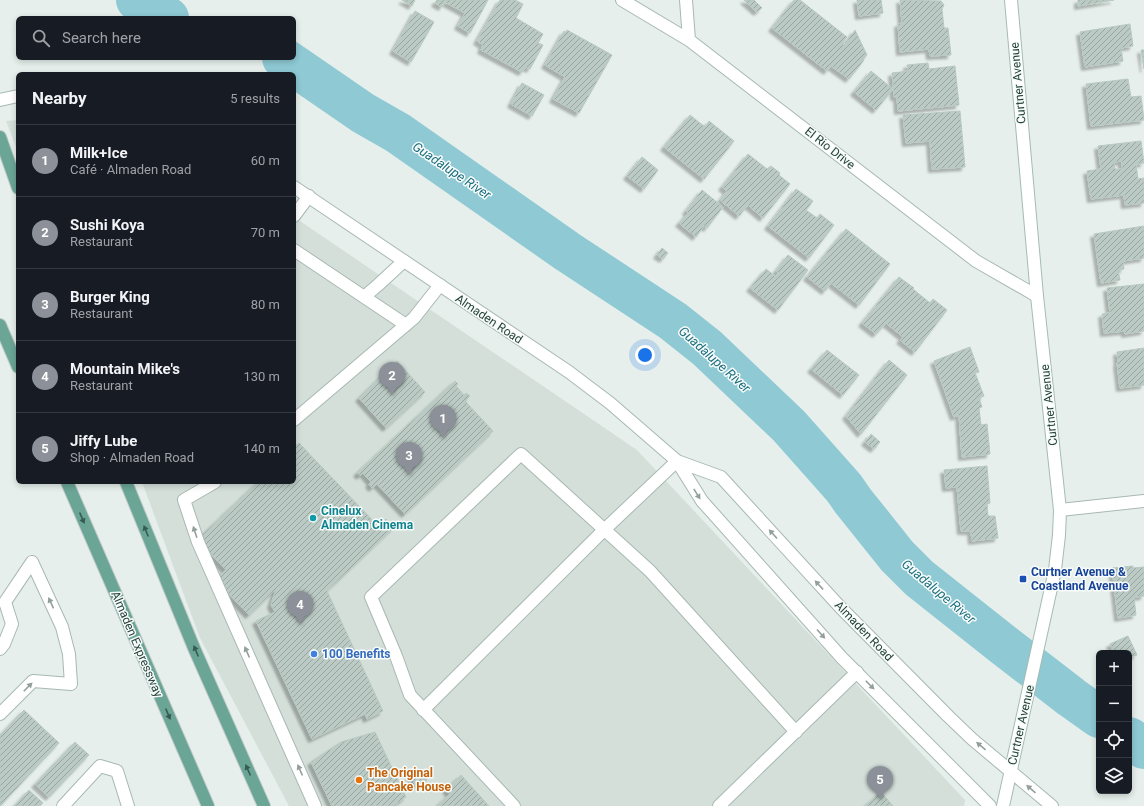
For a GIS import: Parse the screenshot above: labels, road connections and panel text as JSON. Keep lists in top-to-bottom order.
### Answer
{
  "streets": {
    "main road": ["Almaden Expressway"],
    "street": ["Curtner Avenue", "El Rio Drive", "Almaden Road"]
  },
  "crossings": [
    ["Curtner Avenue", "El Rio Drive"],
    ["Curtner Avenue", "Almaden Road"]
  ],
  "water": ["Guadalupe River"],
  "places": {
    "other": ["Cinelux Almaden Cinema", "100 Benefits", "The Original Pancake House"],
    "transit": ["Curtner Avenue & Coastland Avenue"]
  },
  "page": {
    "search": "Search here",
    "heading": ["Nearby", "5 results"],
    "list": [
      {
        "mark": "1",
        "name": "Milk+Ice",
        "note": "Café · Almaden Road",
        "value": "60 m"
      },
      {
        "mark": "2",
        "name": "Sushi Koya",
        "note": "Restaurant",
        "value": "70 m"
      },
      {
        "mark": "3",
        "name": "Burger King",
        "note": "Restaurant",
        "value": "80 m"
      },
      {
        "mark": "4",
        "name": "Mountain Mike's",
        "note": "Restaurant",
        "value": "130 m"
      },
      {
        "mark": "5",
        "name": "Jiffy Lube",
        "note": "Shop · Almaden Road",
        "value": "140 m"
      }
    ],
    "pins": [
      "2",
      "1",
      "3",
      "4",
      "5"
    ],
    "map_buttons": ["+", "−"]
  }
}
